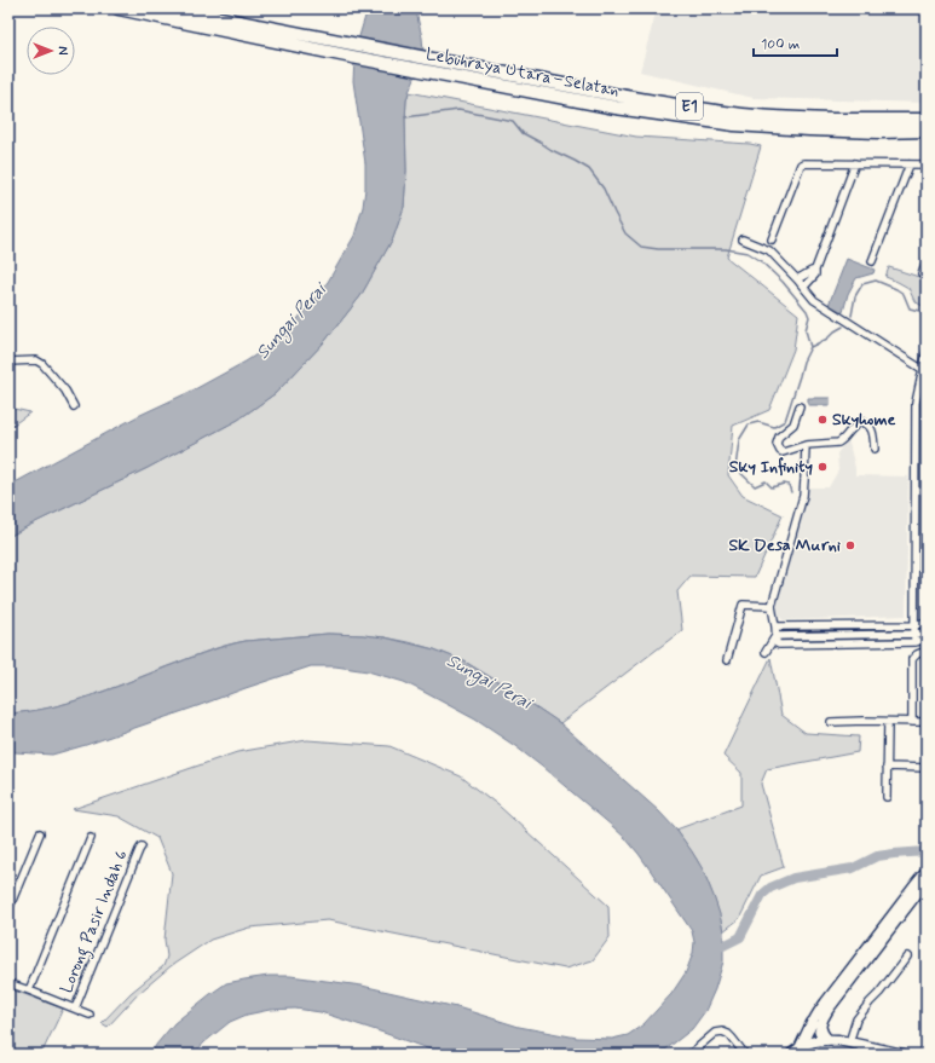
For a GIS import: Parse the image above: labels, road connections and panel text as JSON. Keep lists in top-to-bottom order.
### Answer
{
  "streets": {
    "highway": ["Lebuhraya Utara–Selatan", "E1"],
    "street": ["Lorong Pasir Indah 6"]
  },
  "water": ["Sungai Perai"],
  "places": ["Skyhome", "Sky Infinity", "SK Desa Murni"],
  "scale_bar": "100 m",
  "north": "right"
}
